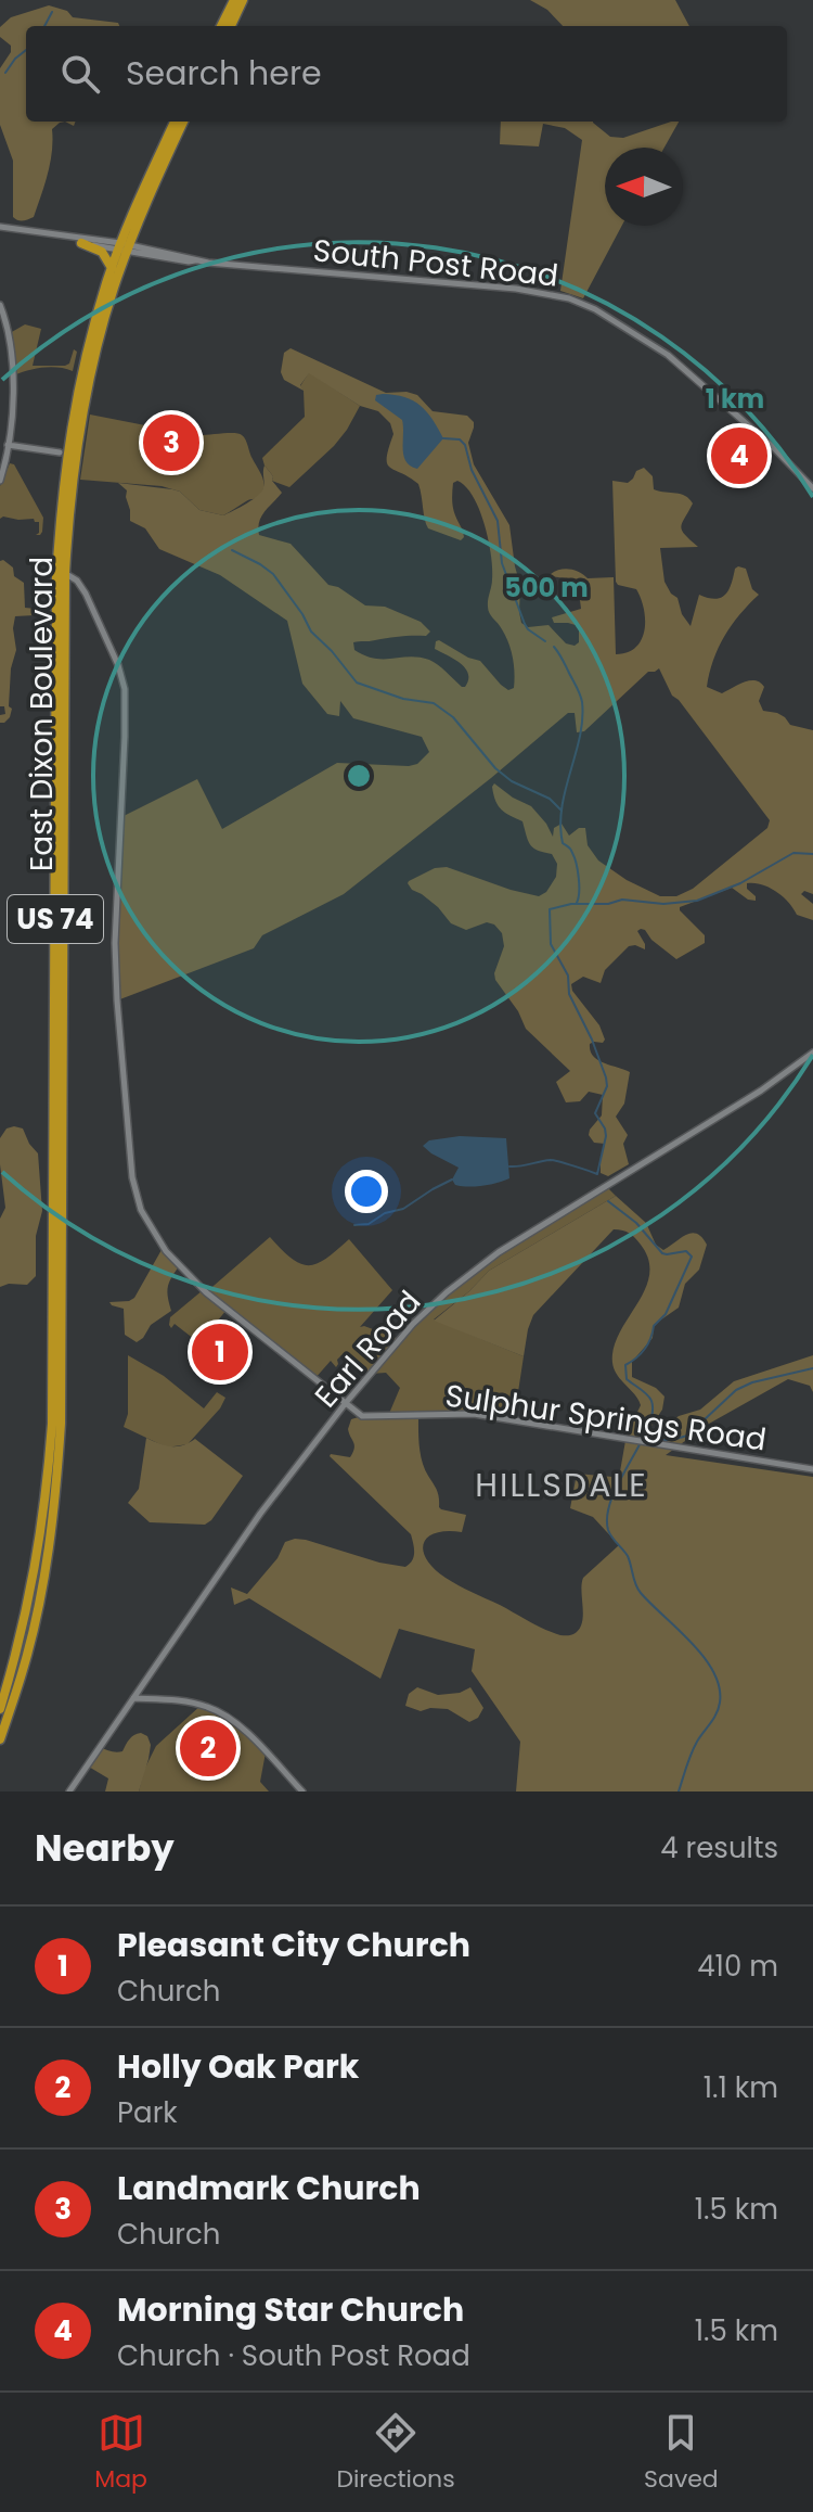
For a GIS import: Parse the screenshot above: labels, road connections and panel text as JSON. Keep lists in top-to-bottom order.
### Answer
{
  "streets": {
    "highway": ["East Dixon Boulevard", "US 74"],
    "main road": ["South Post Road", "Earl Road", "Sulphur Springs Road"]
  },
  "crossings": [
    ["South Post Road", "East Dixon Boulevard"],
    ["Earl Road", "Sulphur Springs Road"]
  ],
  "districts": ["HILLSDALE"],
  "north": "left",
  "page": {
    "search": "Search here",
    "pins": [
      "3",
      "4",
      "1",
      "2"
    ],
    "heading": ["Nearby", "4 results"],
    "list": [
      {
        "mark": "1",
        "name": "Pleasant City Church",
        "note": "Church",
        "value": "410 m"
      },
      {
        "mark": "2",
        "name": "Holly Oak Park",
        "note": "Park",
        "value": "1.1 km"
      },
      {
        "mark": "3",
        "name": "Landmark Church",
        "note": "Church",
        "value": "1.5 km"
      },
      {
        "mark": "4",
        "name": "Morning Star Church",
        "note": "Church · South Post Road",
        "value": "1.5 km"
      }
    ],
    "nav": ["Map", "Directions", "Saved"]
  },
  "rings": ["1 km", "500 m"]
}
